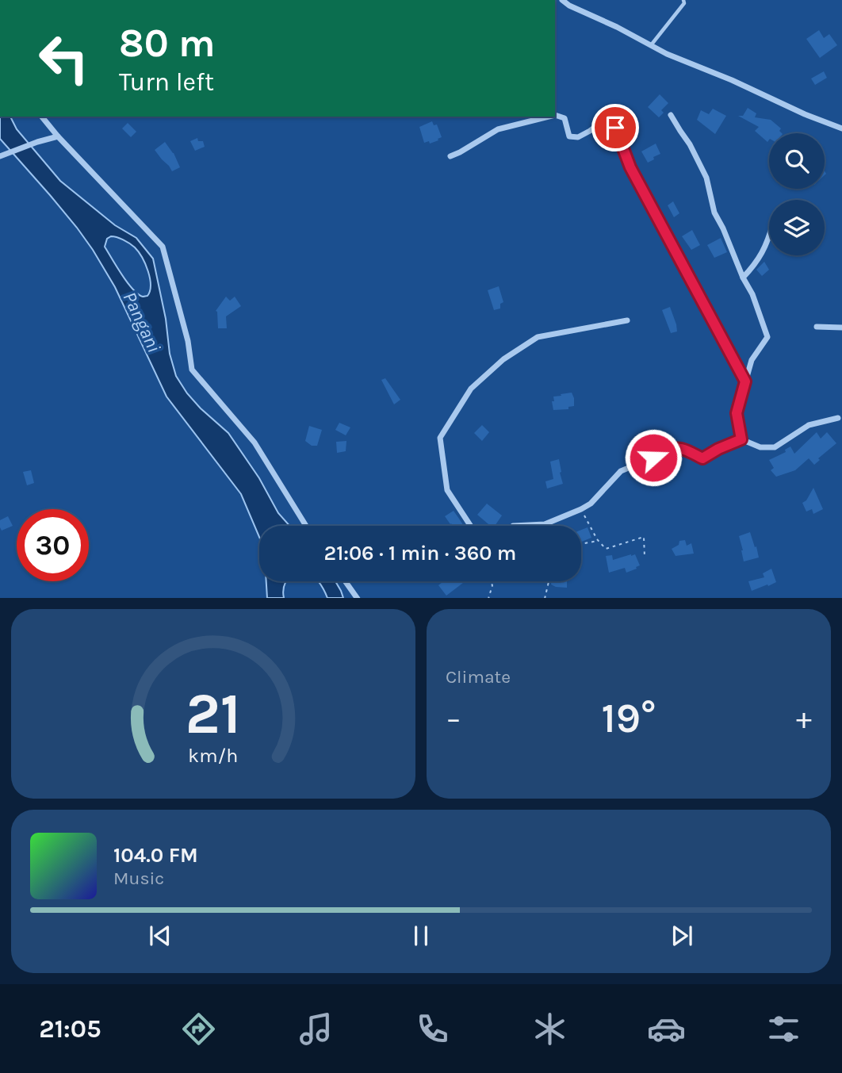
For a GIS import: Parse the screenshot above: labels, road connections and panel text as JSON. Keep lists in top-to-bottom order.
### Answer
{
  "water": ["Pangani"],
  "page": {
    "turn": ["80 m", "Turn left"],
    "limit": "30",
    "trip": "21:06 · 1 min · 360 m",
    "tile": "Climate",
    "heat": ["−", "19°", "+"],
    "song": ["104.0 FM", "Music"],
    "tabs": "21:05",
    "gauge": ["21", "km/h"]
  }
}
